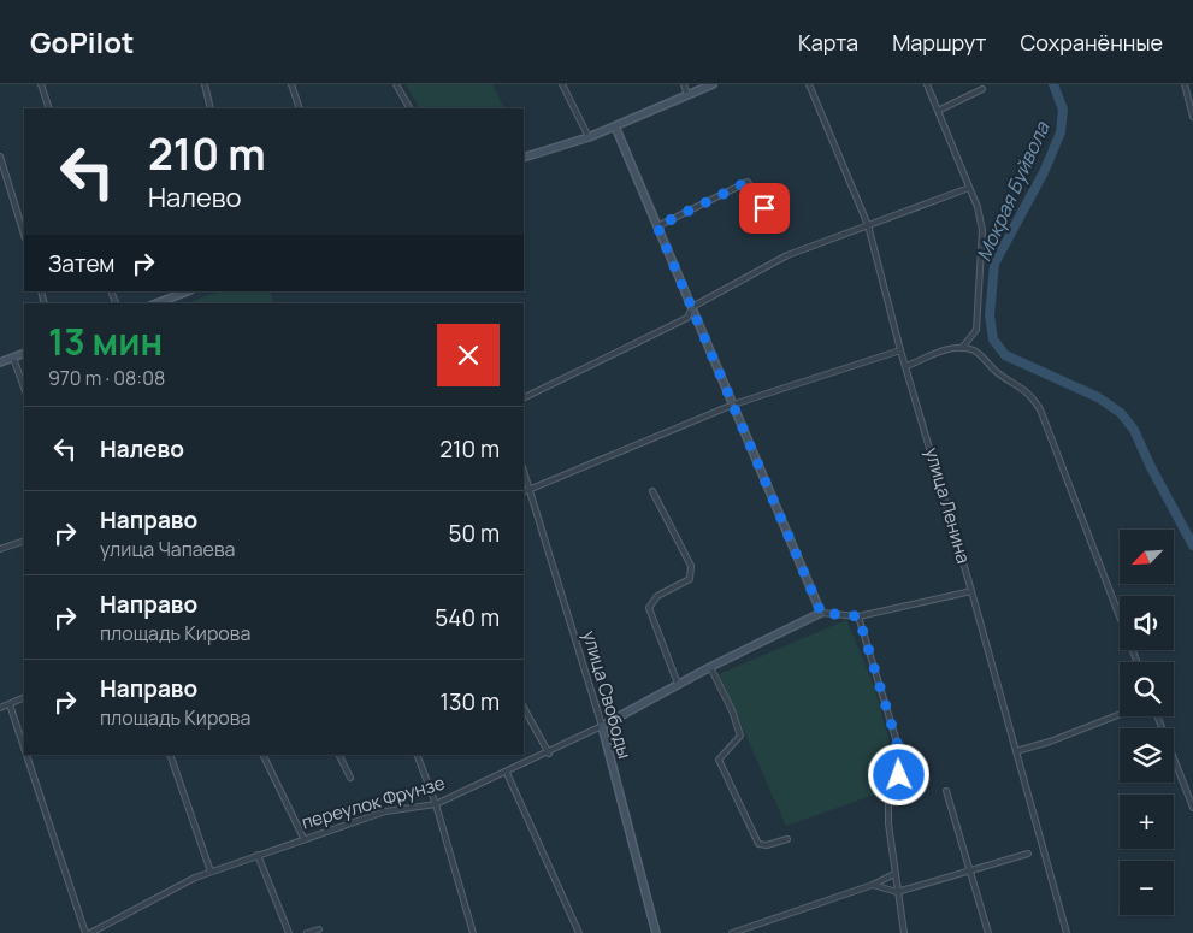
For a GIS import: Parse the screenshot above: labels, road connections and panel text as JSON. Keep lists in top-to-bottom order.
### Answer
{
  "streets": {
    "main road": ["улица Свободы", "переулок Фрунзе"],
    "street": ["улица Ленина"]
  },
  "crossings": [
    ["улица Свободы", "переулок Фрунзе"]
  ],
  "water": ["Мокрая Буйвола"],
  "north": "bottom left",
  "page": {
    "header": "GoPilot",
    "nav": ["Карта", "Маршрут", "Сохранённые"],
    "turn": ["210 m", "Налево"],
    "then": "Затем",
    "heading": ["13 мин", "970 m · 08:08"],
    "list": [
      {
        "name": "Налево",
        "value": "210 m"
      },
      {
        "name": "Направо",
        "note": "улица Чапаева",
        "value": "50 m"
      },
      {
        "name": "Направо",
        "note": "площадь Кирова",
        "value": "540 m"
      },
      {
        "name": "Направо",
        "note": "площадь Кирова",
        "value": "130 m"
      }
    ],
    "map_buttons": ["+", "−"]
  }
}
